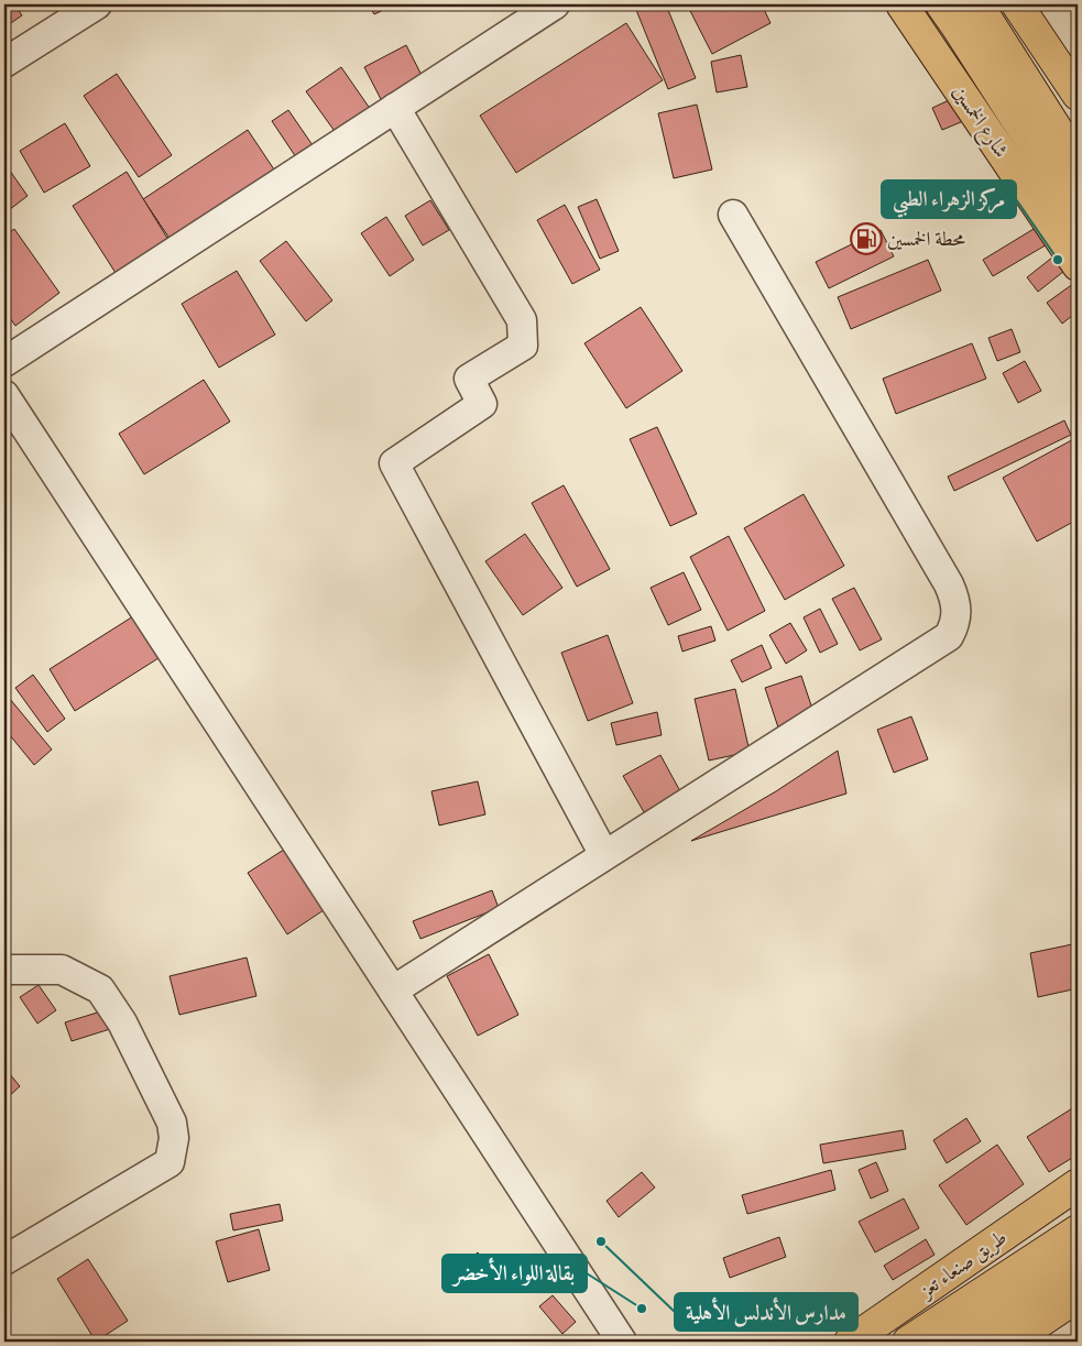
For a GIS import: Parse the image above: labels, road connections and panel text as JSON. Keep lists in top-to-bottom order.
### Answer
{
  "streets": {
    "main road": ["شارع الخمسين", "طريق صنعاء تعز"]
  },
  "places": {
    "fuel station": ["محطة الخمسين"],
    "other": ["مركز الزهراء الطبي", "مدارس الأندلس الأهلية", "بقالة اللواء الأخضر"]
  }
}
